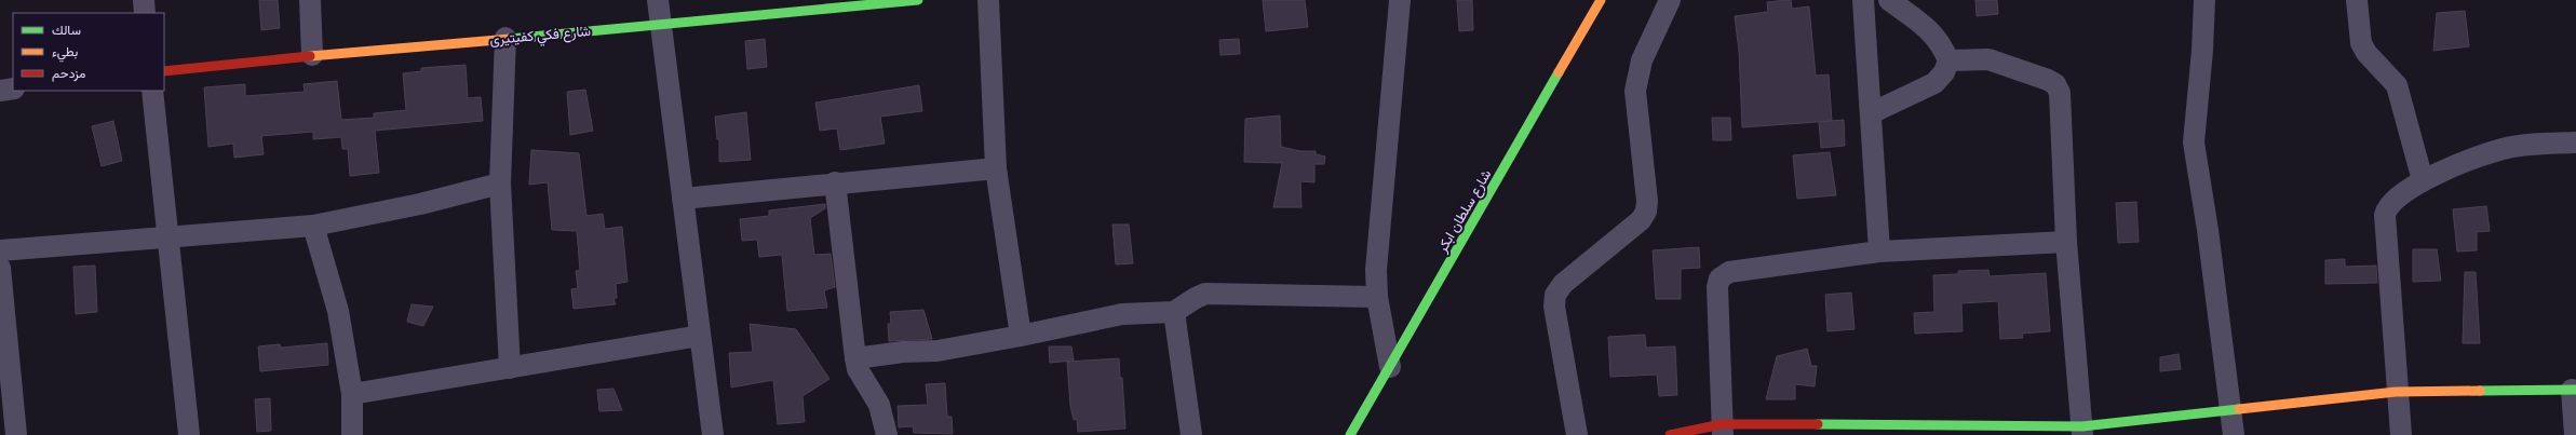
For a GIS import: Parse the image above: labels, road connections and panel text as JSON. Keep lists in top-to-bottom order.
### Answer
{
  "streets": {
    "main road": ["شارع فكي كفيتيرى", "شارع سلطان ابكر"]
  },
  "legend": ["سالك", "بطيء", "مزدحم"]
}
